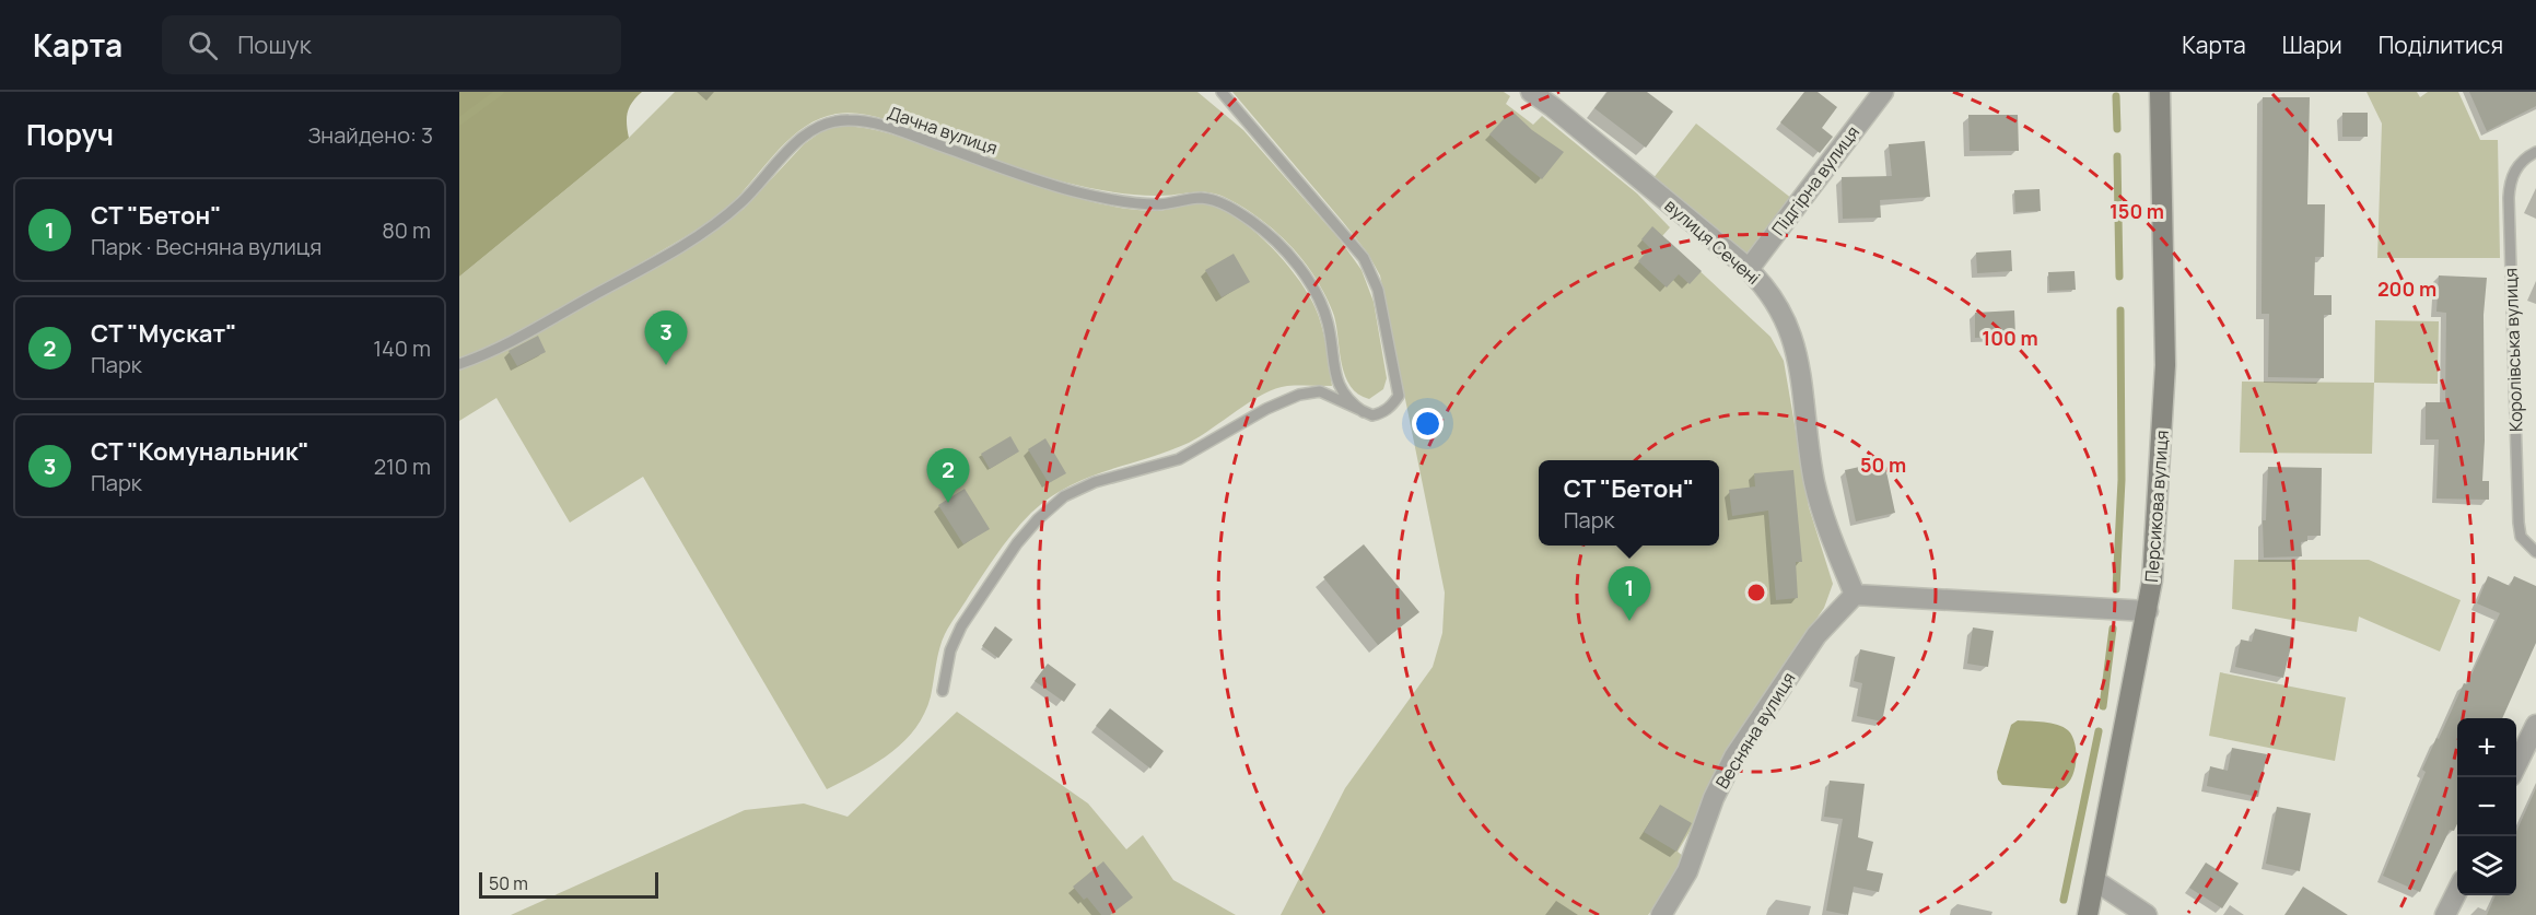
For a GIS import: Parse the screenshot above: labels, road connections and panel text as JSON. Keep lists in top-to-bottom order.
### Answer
{
  "streets": {
    "main road": ["Персикова вулиця"],
    "street": ["Підгірна вулиця", "вулиця Сечені", "Весняна вулиця"],
    "lane": ["Дачна вулиця", "Королівська вулиця"]
  },
  "crossings": [
    ["Підгірна вулиця", "вулиця Сечені"],
    ["вулиця Сечені", "Весняна вулиця"]
  ],
  "scale_bar": "50 m",
  "page": {
    "header": "Карта",
    "search": "Пошук",
    "nav": ["Карта", "Шари", "Поділитися"],
    "heading": ["Поруч", "Знайдено: 3"],
    "list": [
      {
        "mark": "1",
        "name": "СТ \"Бетон\"",
        "note": "Парк · Весняна вулиця",
        "value": "80 m"
      },
      {
        "mark": "2",
        "name": "СТ \"Мускат\"",
        "note": "Парк",
        "value": "140 m"
      },
      {
        "mark": "3",
        "name": "СТ \"Комунальник\"",
        "note": "Парк",
        "value": "210 m"
      }
    ],
    "pins": ["3", "2", "1"],
    "popup": ["СТ \"Бетон\"", "Парк"],
    "map_buttons": ["+", "−"],
    "scale": "50 m"
  },
  "rings": [
    "150 m",
    "200 m",
    "100 m",
    "50 m"
  ]
}
